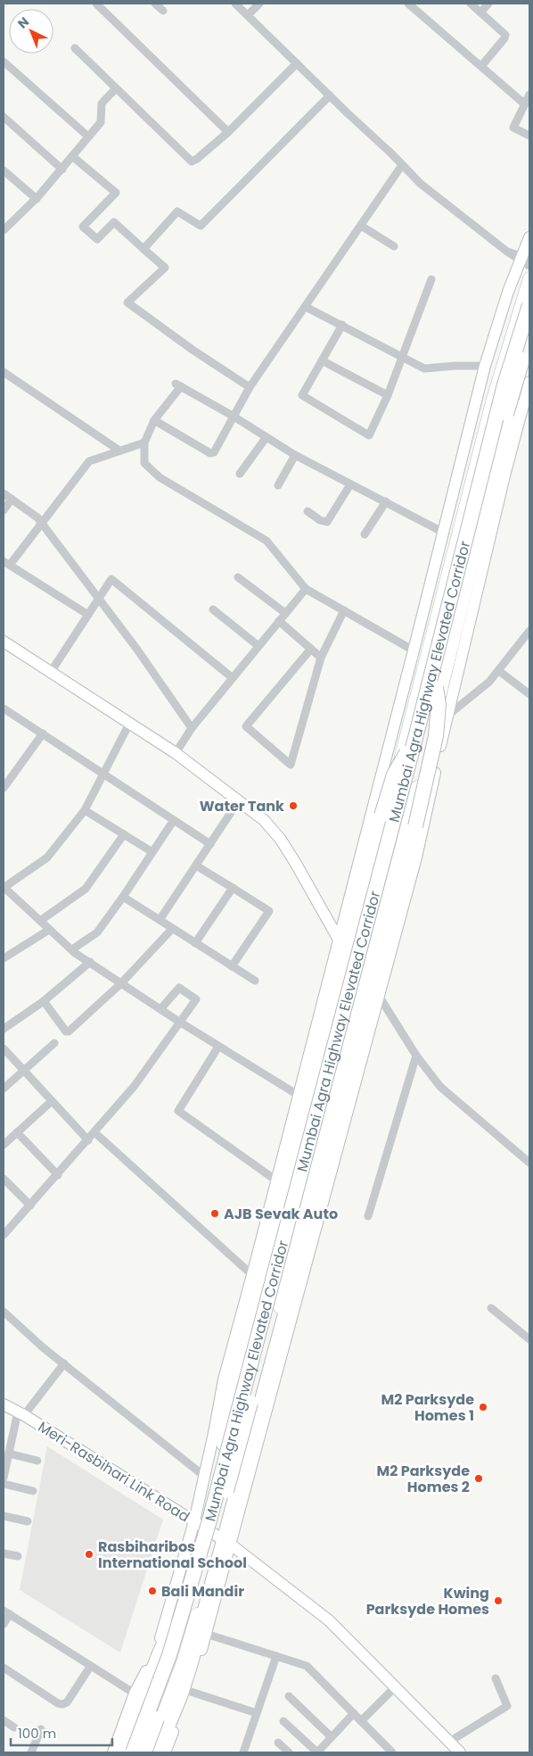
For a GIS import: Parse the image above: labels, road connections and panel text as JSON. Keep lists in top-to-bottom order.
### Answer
{
  "streets": {
    "highway": ["Mumbai Agra Highway Elevated Corridor"],
    "street": ["Meri-Rasbihari Link Road"]
  },
  "places": [
    "Water Tank",
    "AJB Sevak Auto",
    "M2 Parksyde Homes 1",
    "M2 Parksyde Homes 2",
    "Rasbiharibos International School",
    "Bali Mandir",
    "Kwing Parksyde Homes"
  ],
  "scale_bar": "100 m",
  "north": "top left"
}
